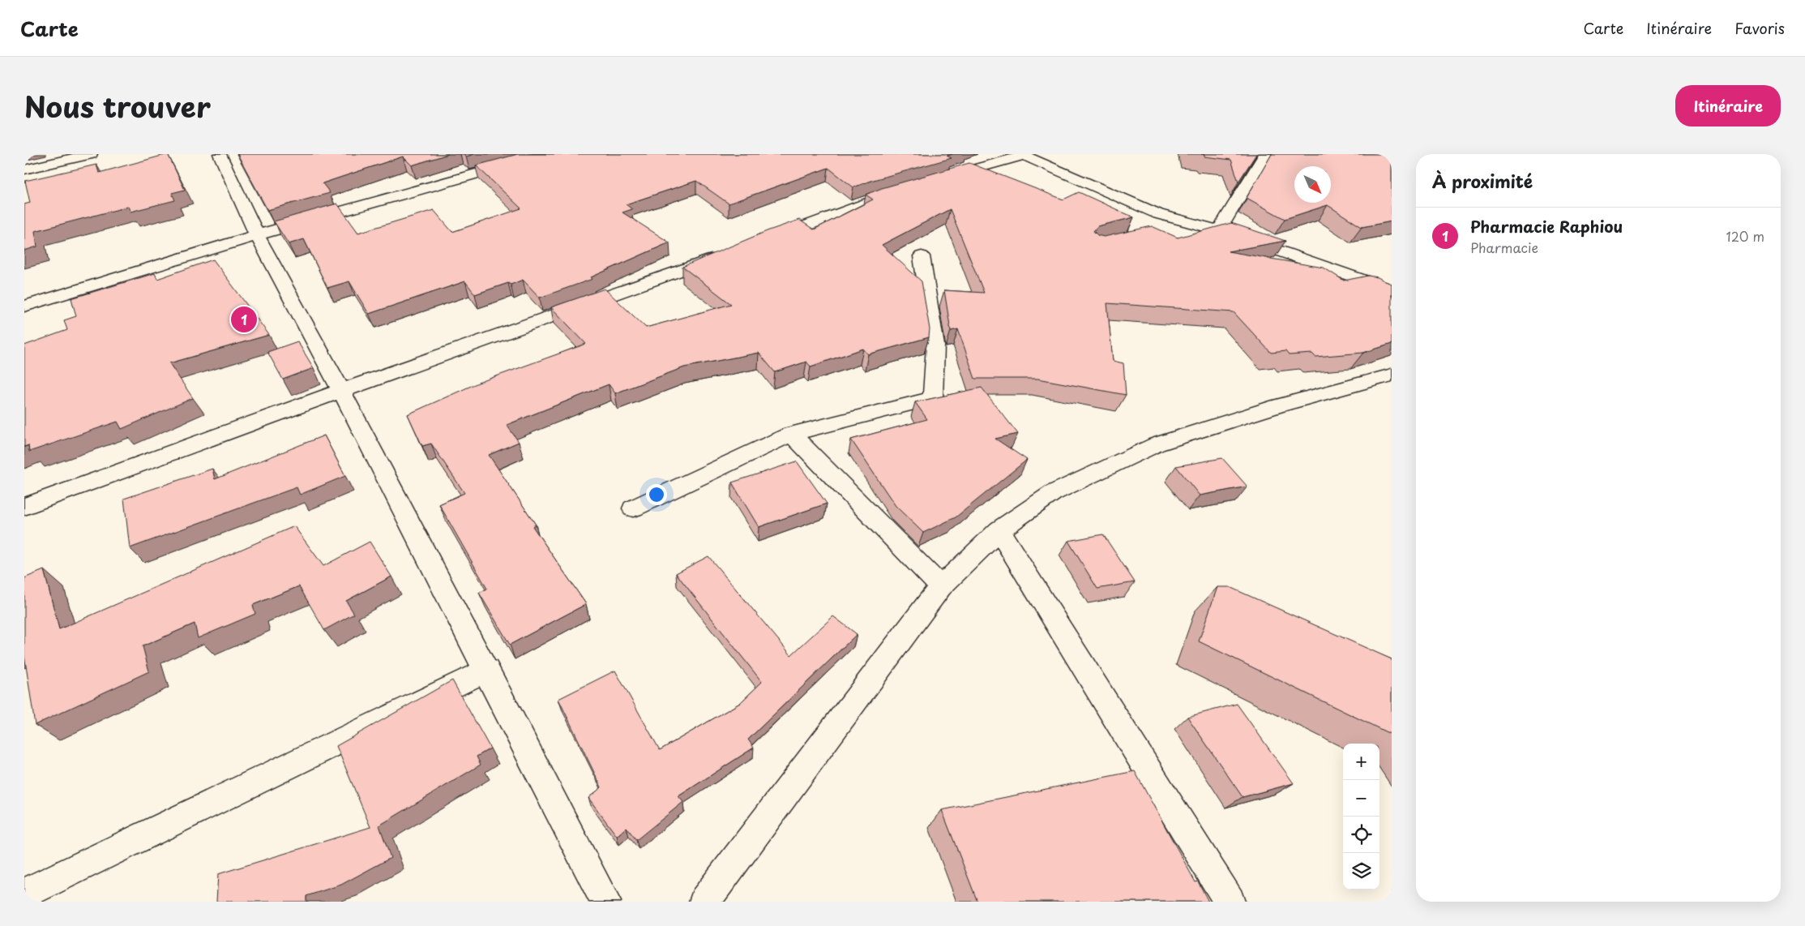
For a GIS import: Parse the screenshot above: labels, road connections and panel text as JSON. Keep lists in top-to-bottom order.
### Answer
{
  "north": "bottom right",
  "page": {
    "header": "Carte",
    "nav": ["Carte", "Itinéraire", "Favoris"],
    "title": "Nous trouver",
    "buttons": "Itinéraire",
    "heading": "À proximité",
    "list": [
      {
        "mark": "1",
        "name": "Pharmacie Raphiou",
        "note": "Pharmacie",
        "value": "120 m"
      }
    ],
    "pins": "1",
    "map_buttons": ["+", "−"]
  }
}
